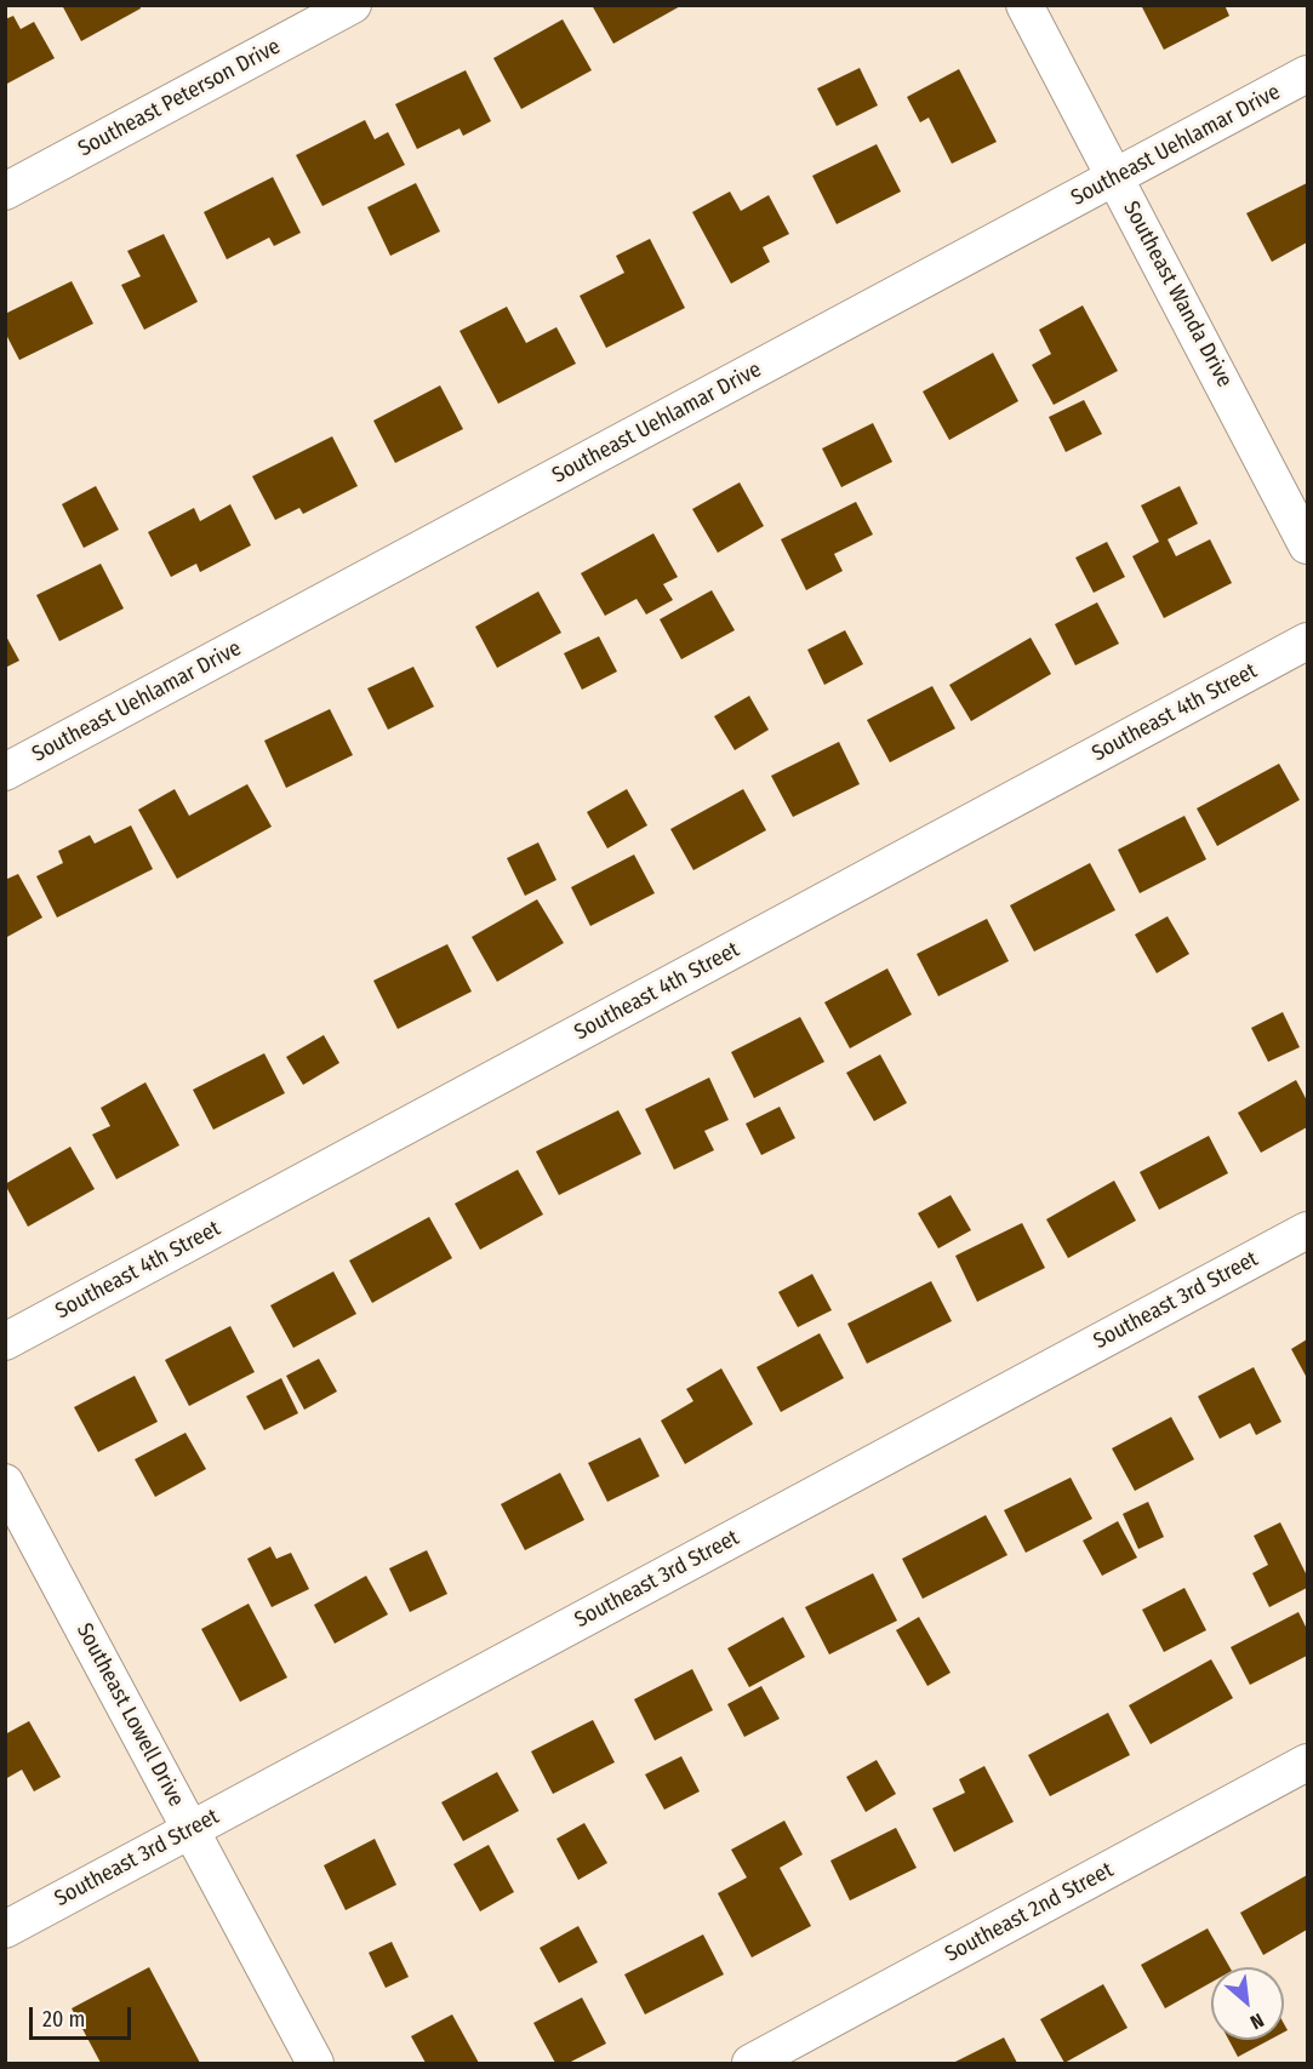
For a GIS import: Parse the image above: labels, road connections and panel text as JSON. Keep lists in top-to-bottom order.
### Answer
{
  "streets": {
    "street": [
      "Southeast Peterson Drive",
      "Southeast Uehlamar Drive",
      "Southeast Wanda Drive",
      "Southeast 4th Street",
      "Southeast 3rd Street",
      "Southeast Lowell Drive",
      "Southeast 2nd Street"
    ]
  },
  "crossings": [
    ["Southeast Uehlamar Drive", "Southeast Wanda Drive"],
    ["Southeast 3rd Street", "Southeast Lowell Drive"]
  ],
  "scale_bar": "20 m",
  "north": "bottom right"
}
